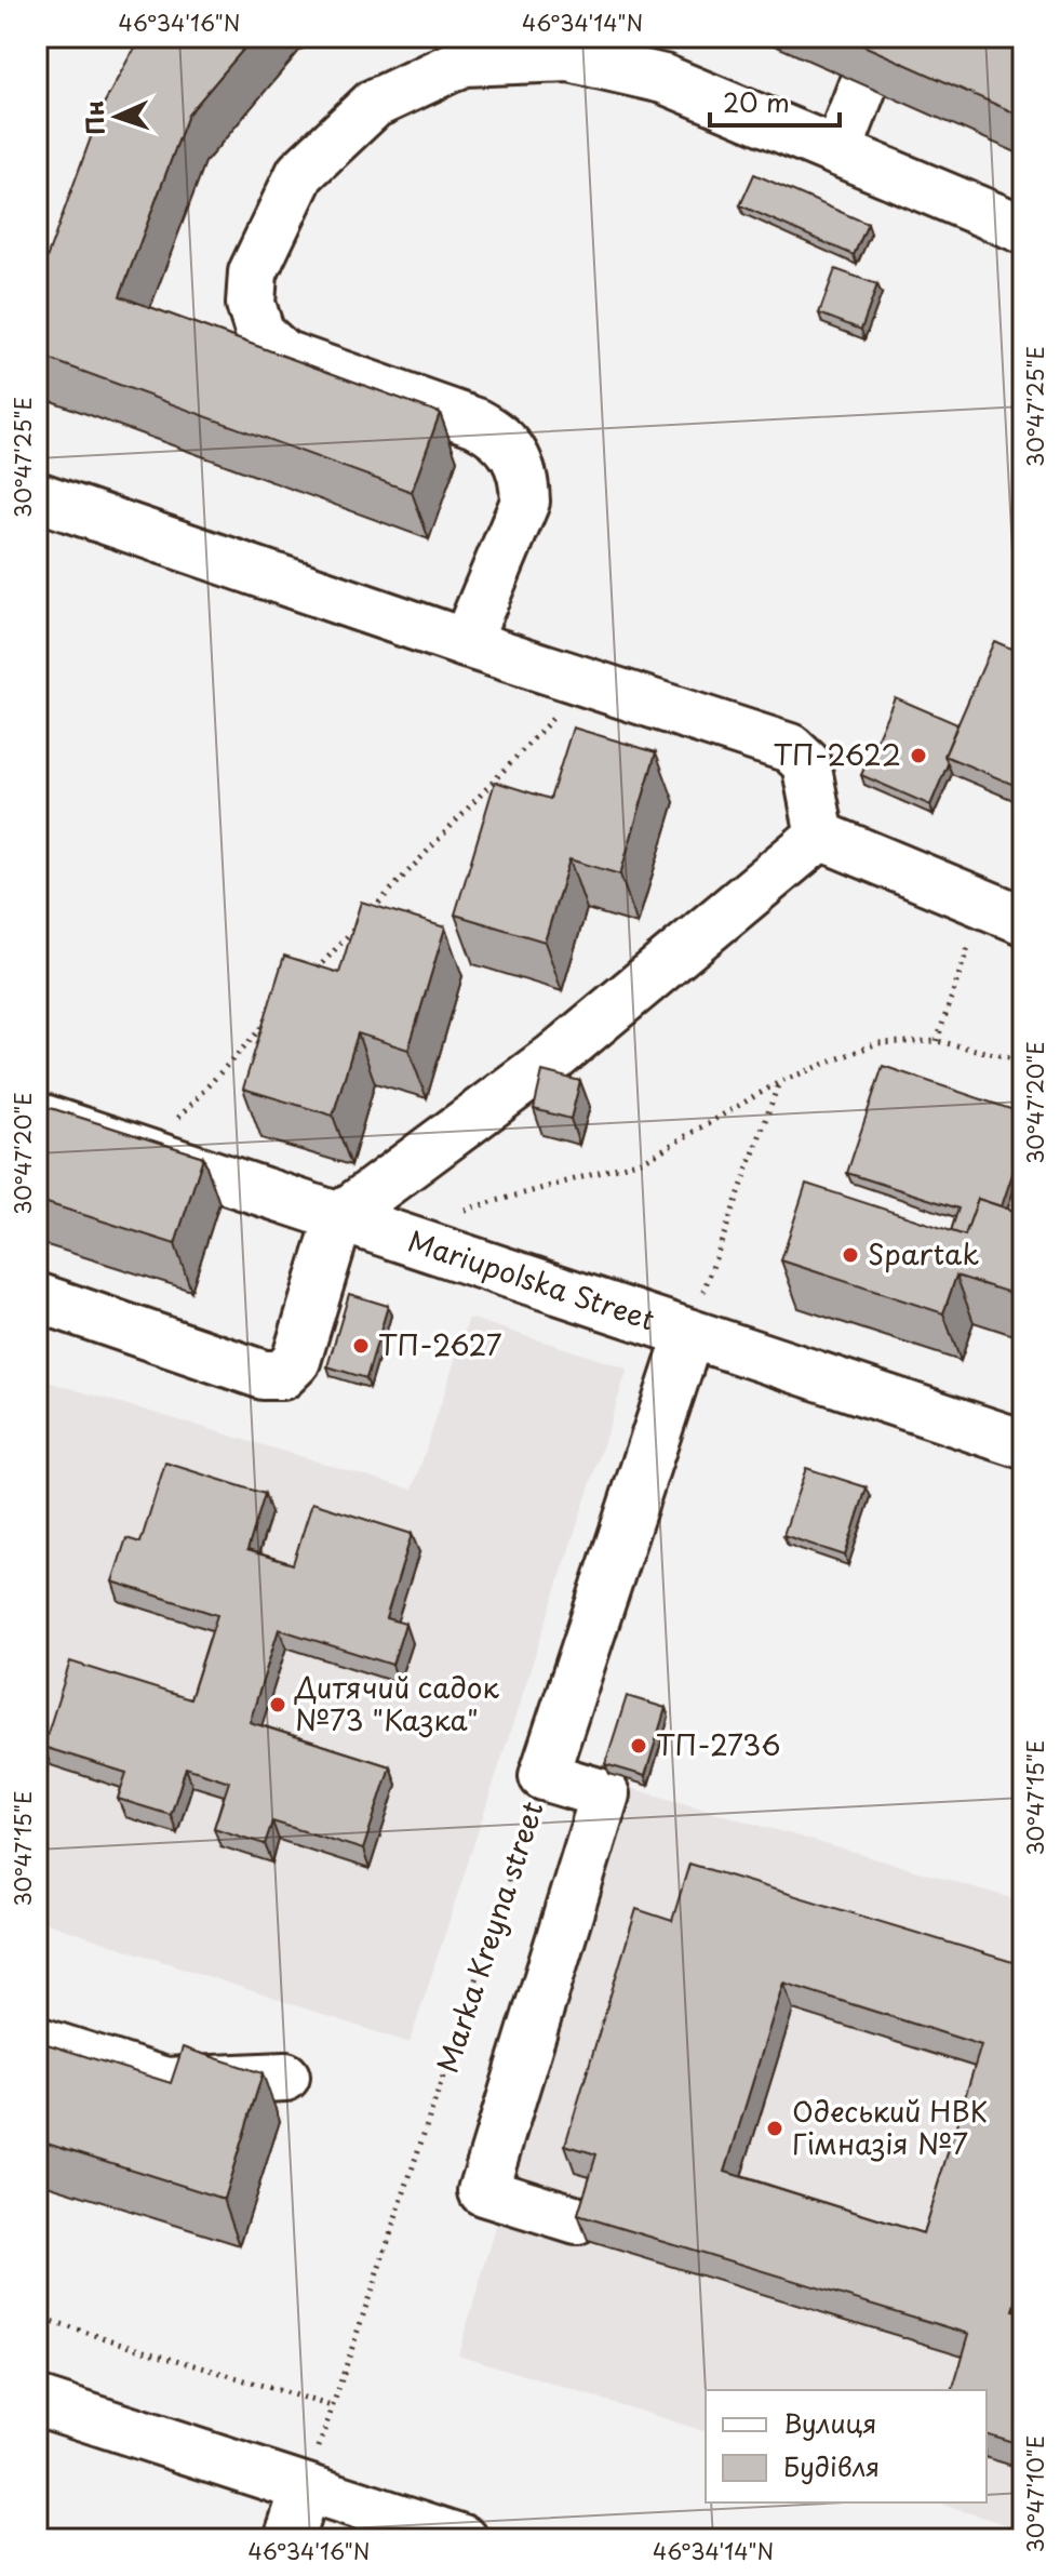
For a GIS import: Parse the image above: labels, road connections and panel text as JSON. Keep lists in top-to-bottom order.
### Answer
{
  "streets": {
    "street": ["Mariupolska Street", "Marka Kreyna street"]
  },
  "crossings": [
    ["Mariupolska Street", "Marka Kreyna street"]
  ],
  "places": [
    "ТП-2622",
    "Spartak",
    "ТП-2627",
    "Дитячий садок №73 \"Казка\"",
    "ТП-2736",
    "Одеський НВК Гімназія №7"
  ],
  "legend": ["Вулиця", "Будівля"],
  "scale_bar": "20 m",
  "north": "left",
  "coordinates": [
    "46°34'16\"N",
    "46°34'14\"N",
    "30°47'25\"E",
    "30°47'20\"E",
    "30°47'15\"E",
    "30°47'10\"E"
  ]
}
